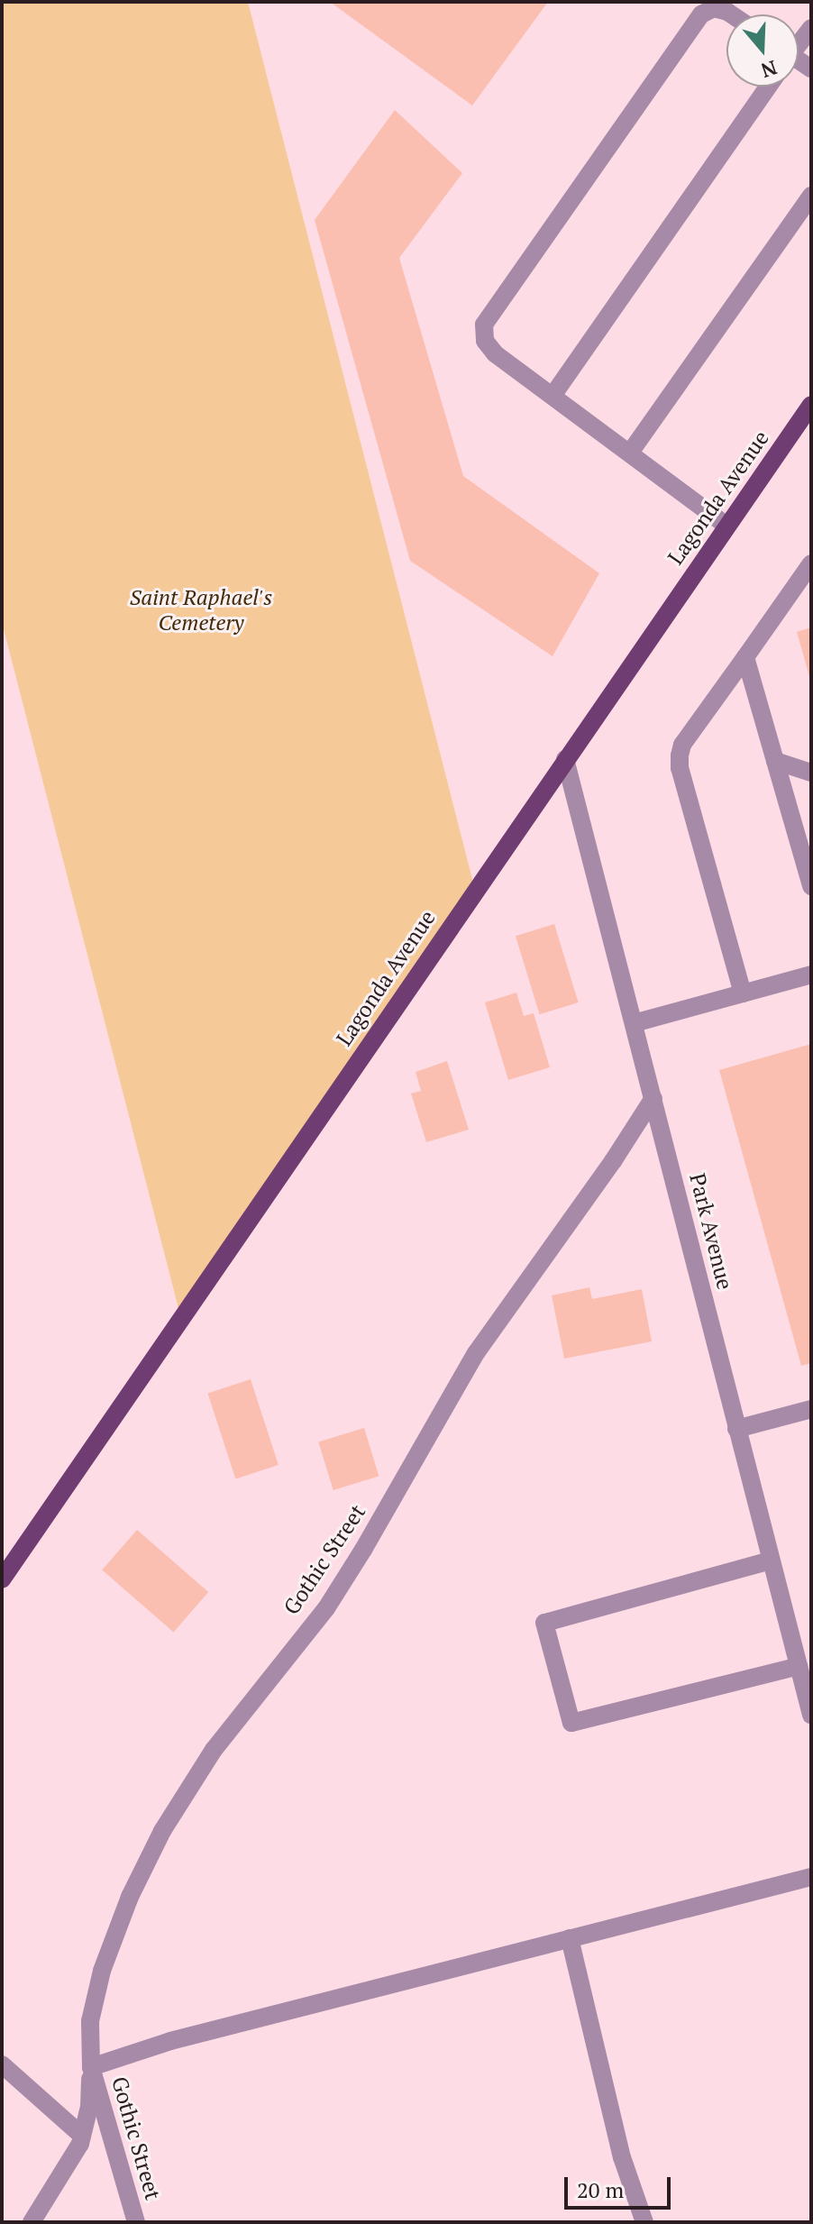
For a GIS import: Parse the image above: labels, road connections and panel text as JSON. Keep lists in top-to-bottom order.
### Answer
{
  "streets": {
    "main road": ["Lagonda Avenue"],
    "street": ["Park Avenue", "Gothic Street"]
  },
  "crossings": [
    ["Lagonda Avenue", "Park Avenue"],
    ["Park Avenue", "Gothic Street"]
  ],
  "parks": ["Saint Raphael's Cemetery"],
  "scale_bar": "20 m",
  "north": "bottom"
}
